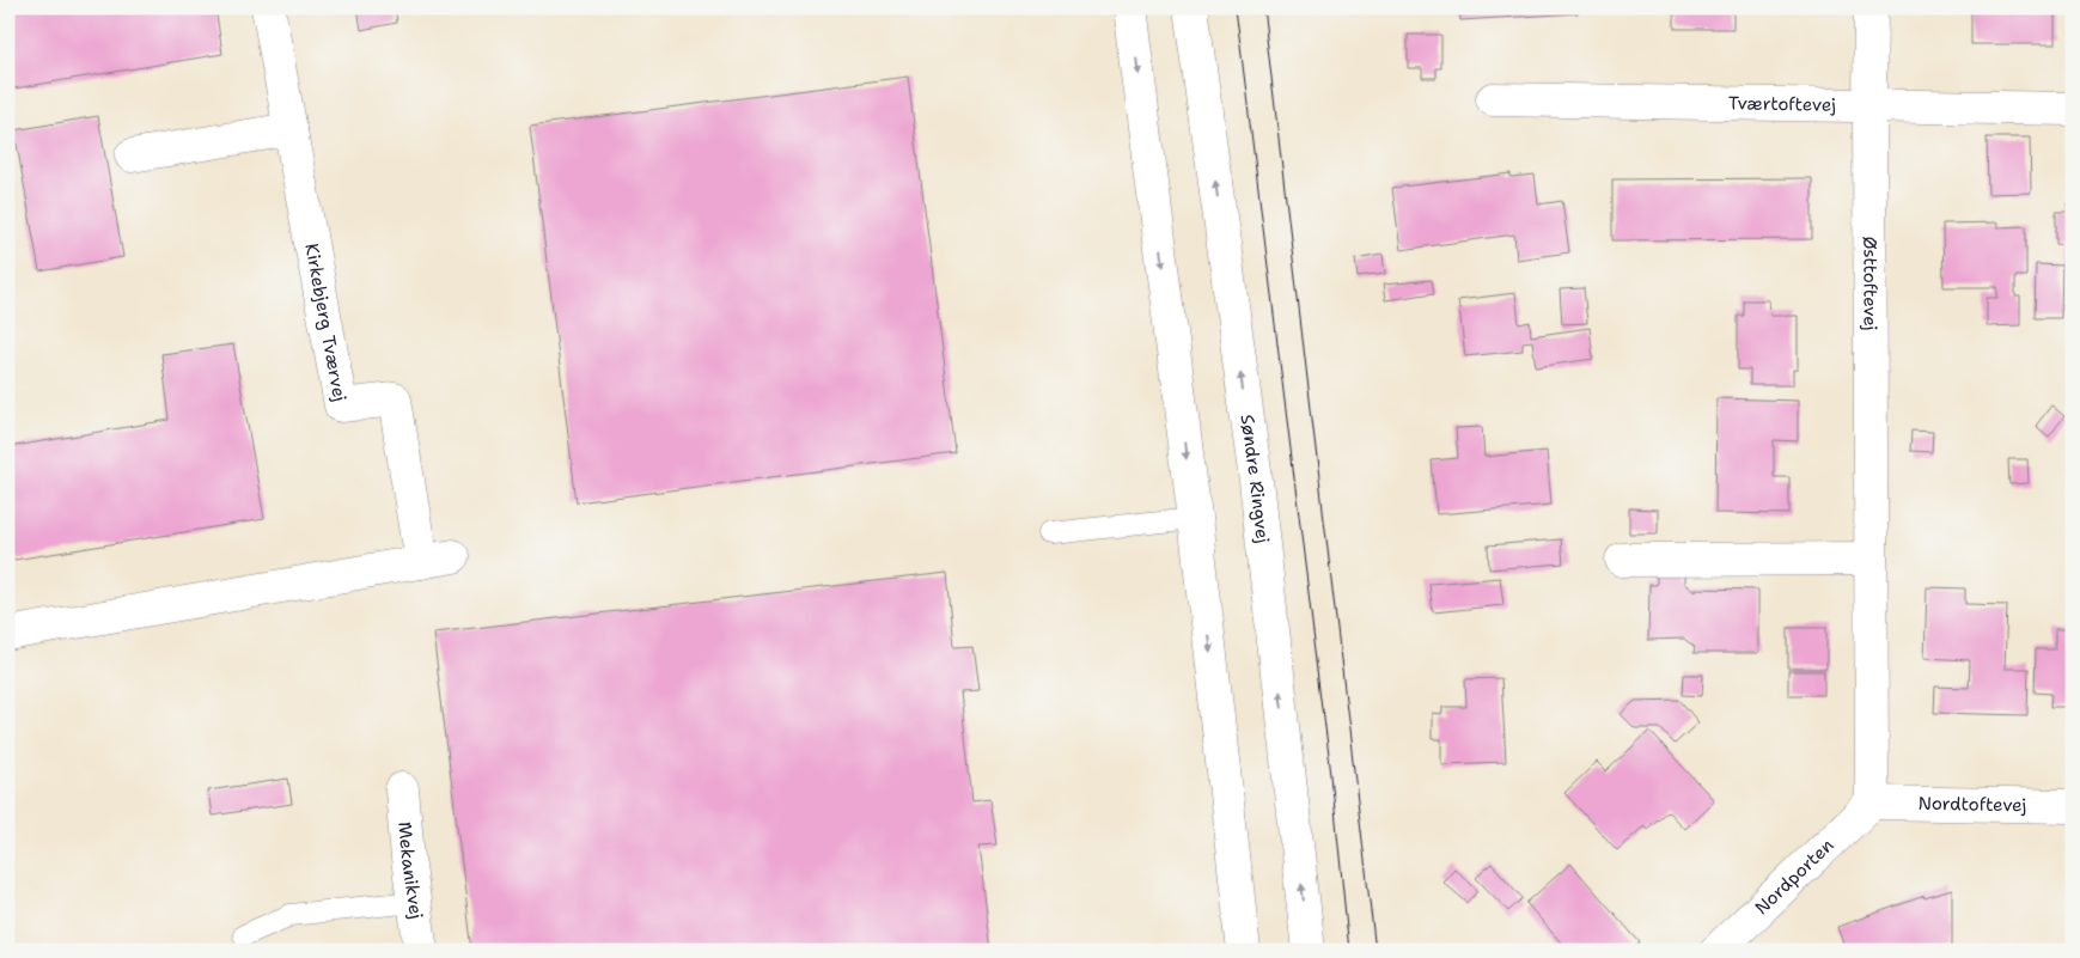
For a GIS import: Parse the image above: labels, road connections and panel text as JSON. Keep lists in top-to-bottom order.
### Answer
{
  "streets": {
    "street": [
      "Tværtoftevej",
      "Østtoftevej",
      "Kirkebjerg Tværvej",
      "Søndre Ringvej",
      "Nordtoftevej",
      "Mekanikvej",
      "Nordporten"
    ]
  },
  "crossings": [
    ["Tværtoftevej", "Østtoftevej"],
    ["Østtoftevej", "Nordtoftevej"],
    ["Østtoftevej", "Nordporten"],
    ["Nordtoftevej", "Nordporten"]
  ]
}
